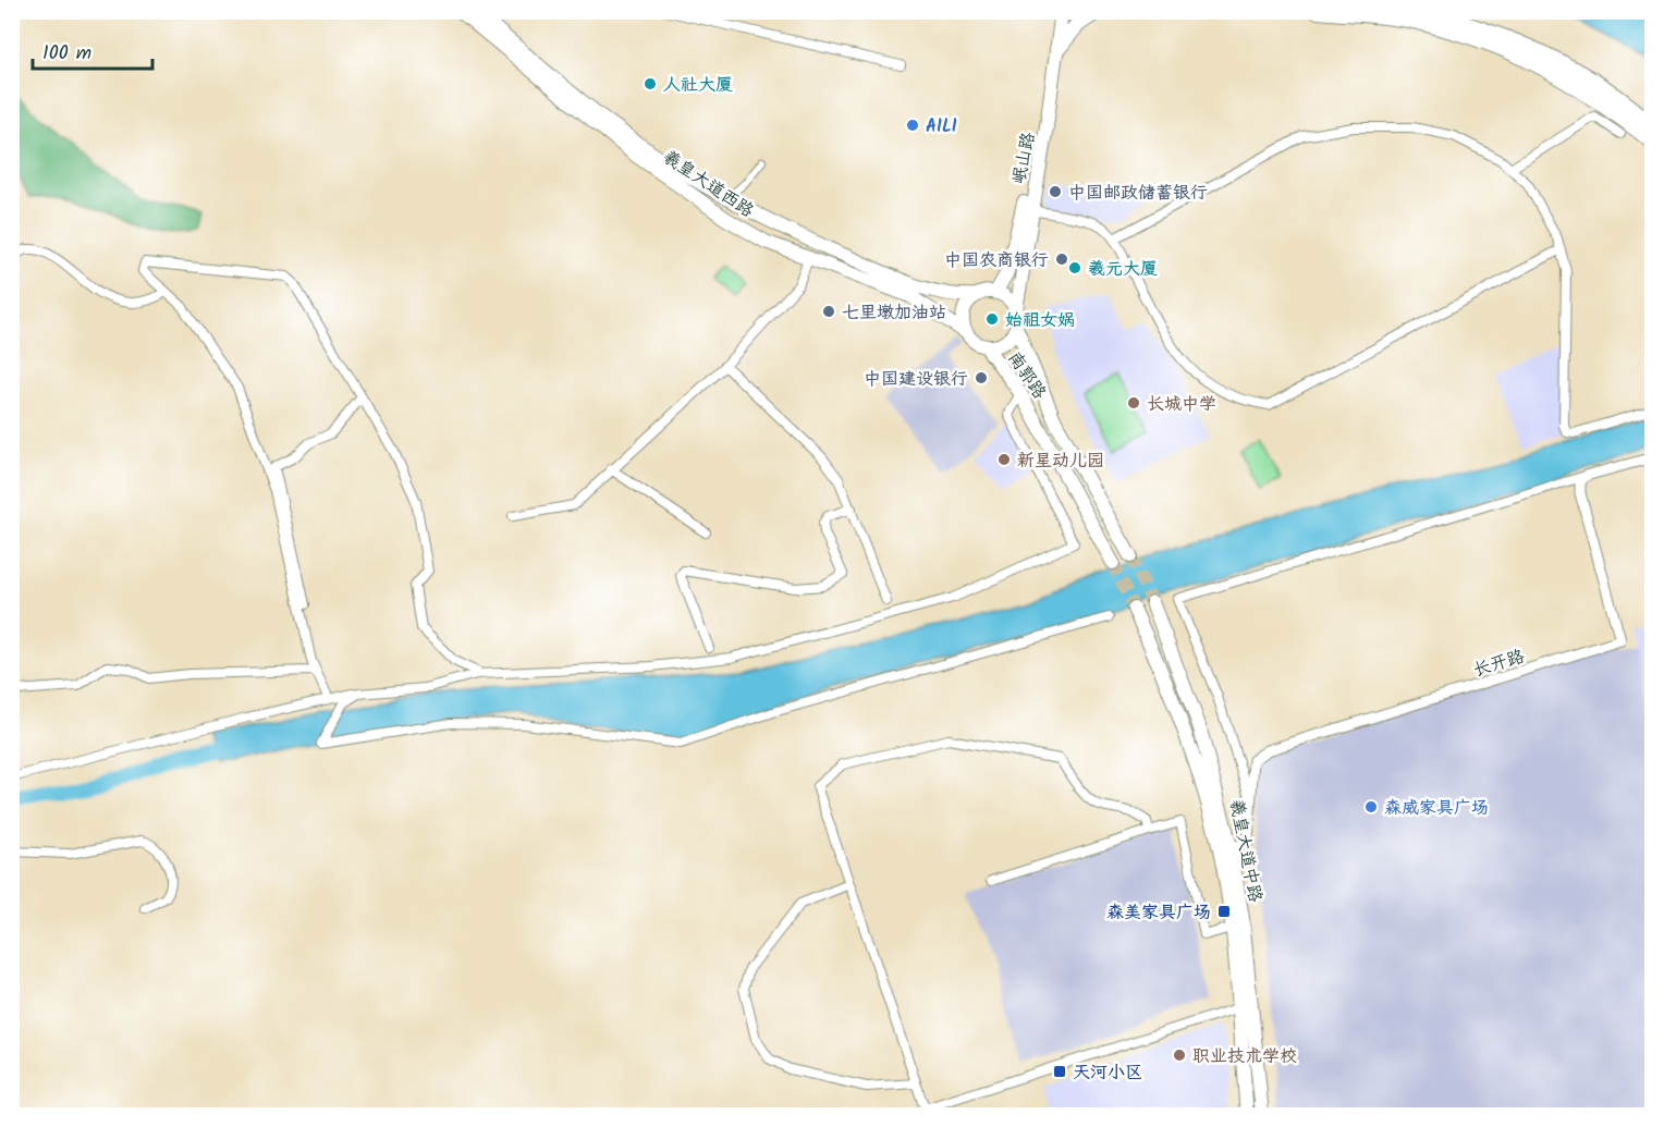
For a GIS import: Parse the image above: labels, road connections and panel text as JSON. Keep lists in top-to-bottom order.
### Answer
{
  "streets": {
    "main road": [
      "岷山路",
      "羲皇大道西路",
      "南郭路",
      "羲皇大道中路"
    ],
    "street": ["长开路"]
  },
  "crossings": [
    ["岷山路", "羲皇大道西路"],
    ["岷山路", "南郭路"],
    ["羲皇大道西路", "南郭路"],
    ["长开路", "羲皇大道中路"]
  ],
  "places": {
    "other": [
      "人社大厦",
      "AILI",
      "中国邮政储蓄银行",
      "中国农商银行",
      "羲元大厦",
      "七里墩加油站",
      "始祖女娲",
      "中国建设银行",
      "长城中学",
      "新星动儿园",
      "森威家具广场",
      "职业技术学校"
    ],
    "transit": ["森美家具广场", "天河小区"]
  },
  "scale_bar": "100 m"
}
